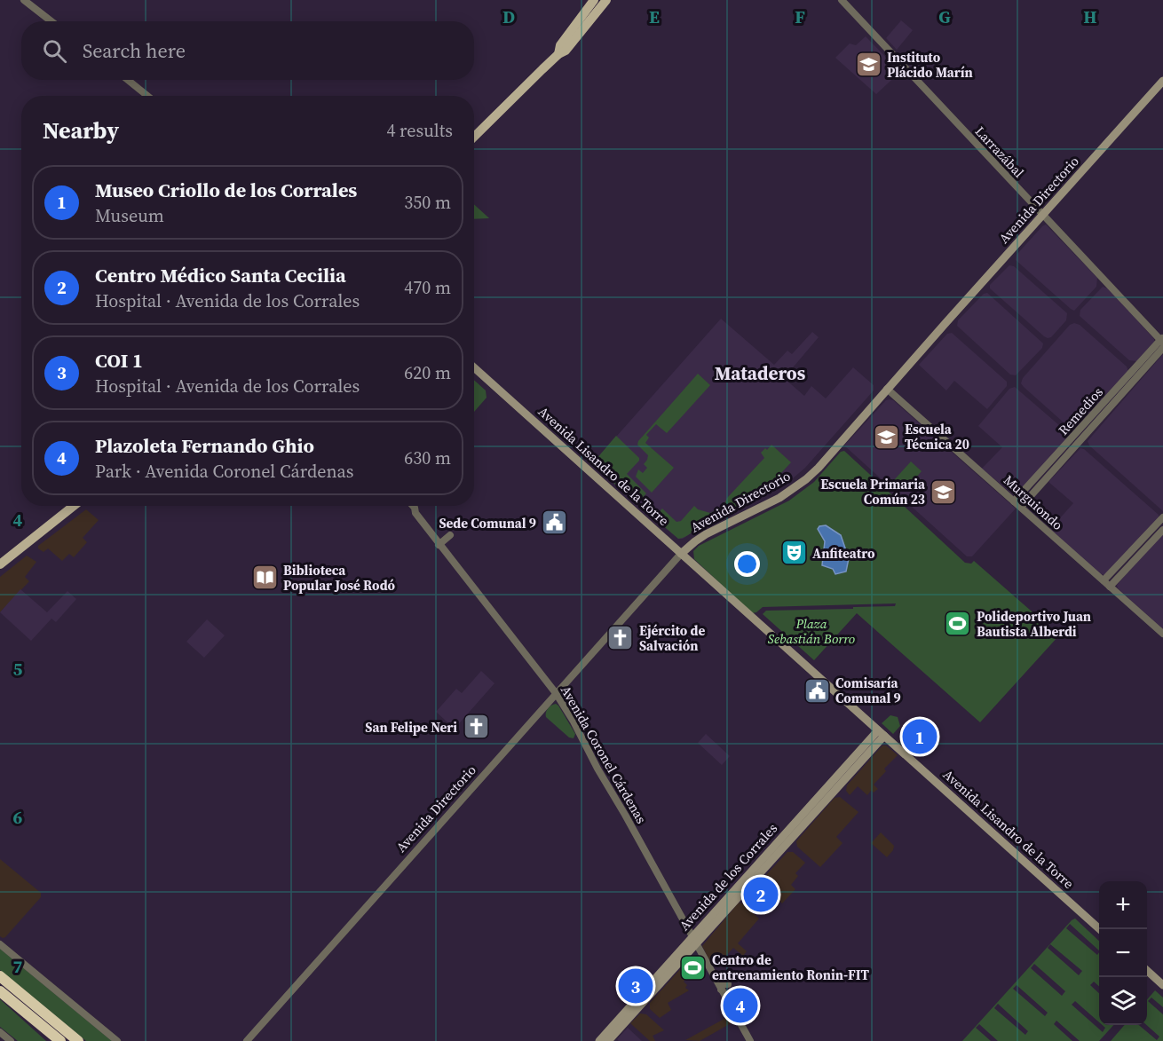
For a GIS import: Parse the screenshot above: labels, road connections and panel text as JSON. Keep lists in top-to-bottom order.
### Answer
{
  "streets": {
    "main road": ["Avenida Directorio", "Avenida Lisandro de la Torre", "Avenida de los Corrales"],
    "street": [
      "Larrazábal",
      "Remedios",
      "Murguiondo",
      "Avenida Coronel Cárdenas"
    ]
  },
  "crossings": [
    ["Larrazábal", "Avenida Directorio"],
    ["Larrazábal", "Remedios"],
    ["Avenida Directorio", "Avenida Lisandro de la Torre"],
    ["Avenida Directorio", "Murguiondo"],
    ["Avenida Directorio", "Avenida Coronel Cárdenas"],
    ["Remedios", "Murguiondo"],
    ["Avenida Lisandro de la Torre", "Avenida de los Corrales"],
    ["Avenida Coronel Cárdenas", "Avenida de los Corrales"]
  ],
  "districts": ["Mataderos"],
  "parks": ["Plaza Sebastián Borro"],
  "places": {
    "school or university": ["Instituto Plácido Marín", "Escuela Técnica 20", "Escuela Primaria Común 23"],
    "public building": ["Sede Comunal 9", "Comisaría Comunal 9"],
    "theatre": ["Anfiteatro"],
    "library": ["Biblioteca Popular José Rodó"],
    "sports": ["Polideportivo Juan Bautista Alberdi", "Centro de entrenamiento Ronin-FIT"],
    "church": ["Ejército de Salvación", "San Felipe Neri"]
  },
  "page": {
    "search": "Search here",
    "heading": ["Nearby", "4 results"],
    "list": [
      {
        "mark": "1",
        "name": "Museo Criollo de los Corrales",
        "note": "Museum",
        "value": "350 m"
      },
      {
        "mark": "2",
        "name": "Centro Médico Santa Cecilia",
        "note": "Hospital · Avenida de los Corrales",
        "value": "470 m"
      },
      {
        "mark": "3",
        "name": "COI 1",
        "note": "Hospital · Avenida de los Corrales",
        "value": "620 m"
      },
      {
        "mark": "4",
        "name": "Plazoleta Fernando Ghio",
        "note": "Park · Avenida Coronel Cárdenas",
        "value": "630 m"
      }
    ],
    "pins": [
      "1",
      "2",
      "3",
      "4"
    ],
    "map_buttons": ["+", "−"]
  },
  "grid": {
    "columns": [
      "D",
      "E",
      "F",
      "G",
      "H"
    ],
    "rows": [
      "4",
      "5",
      "6",
      "7"
    ]
  }
}
